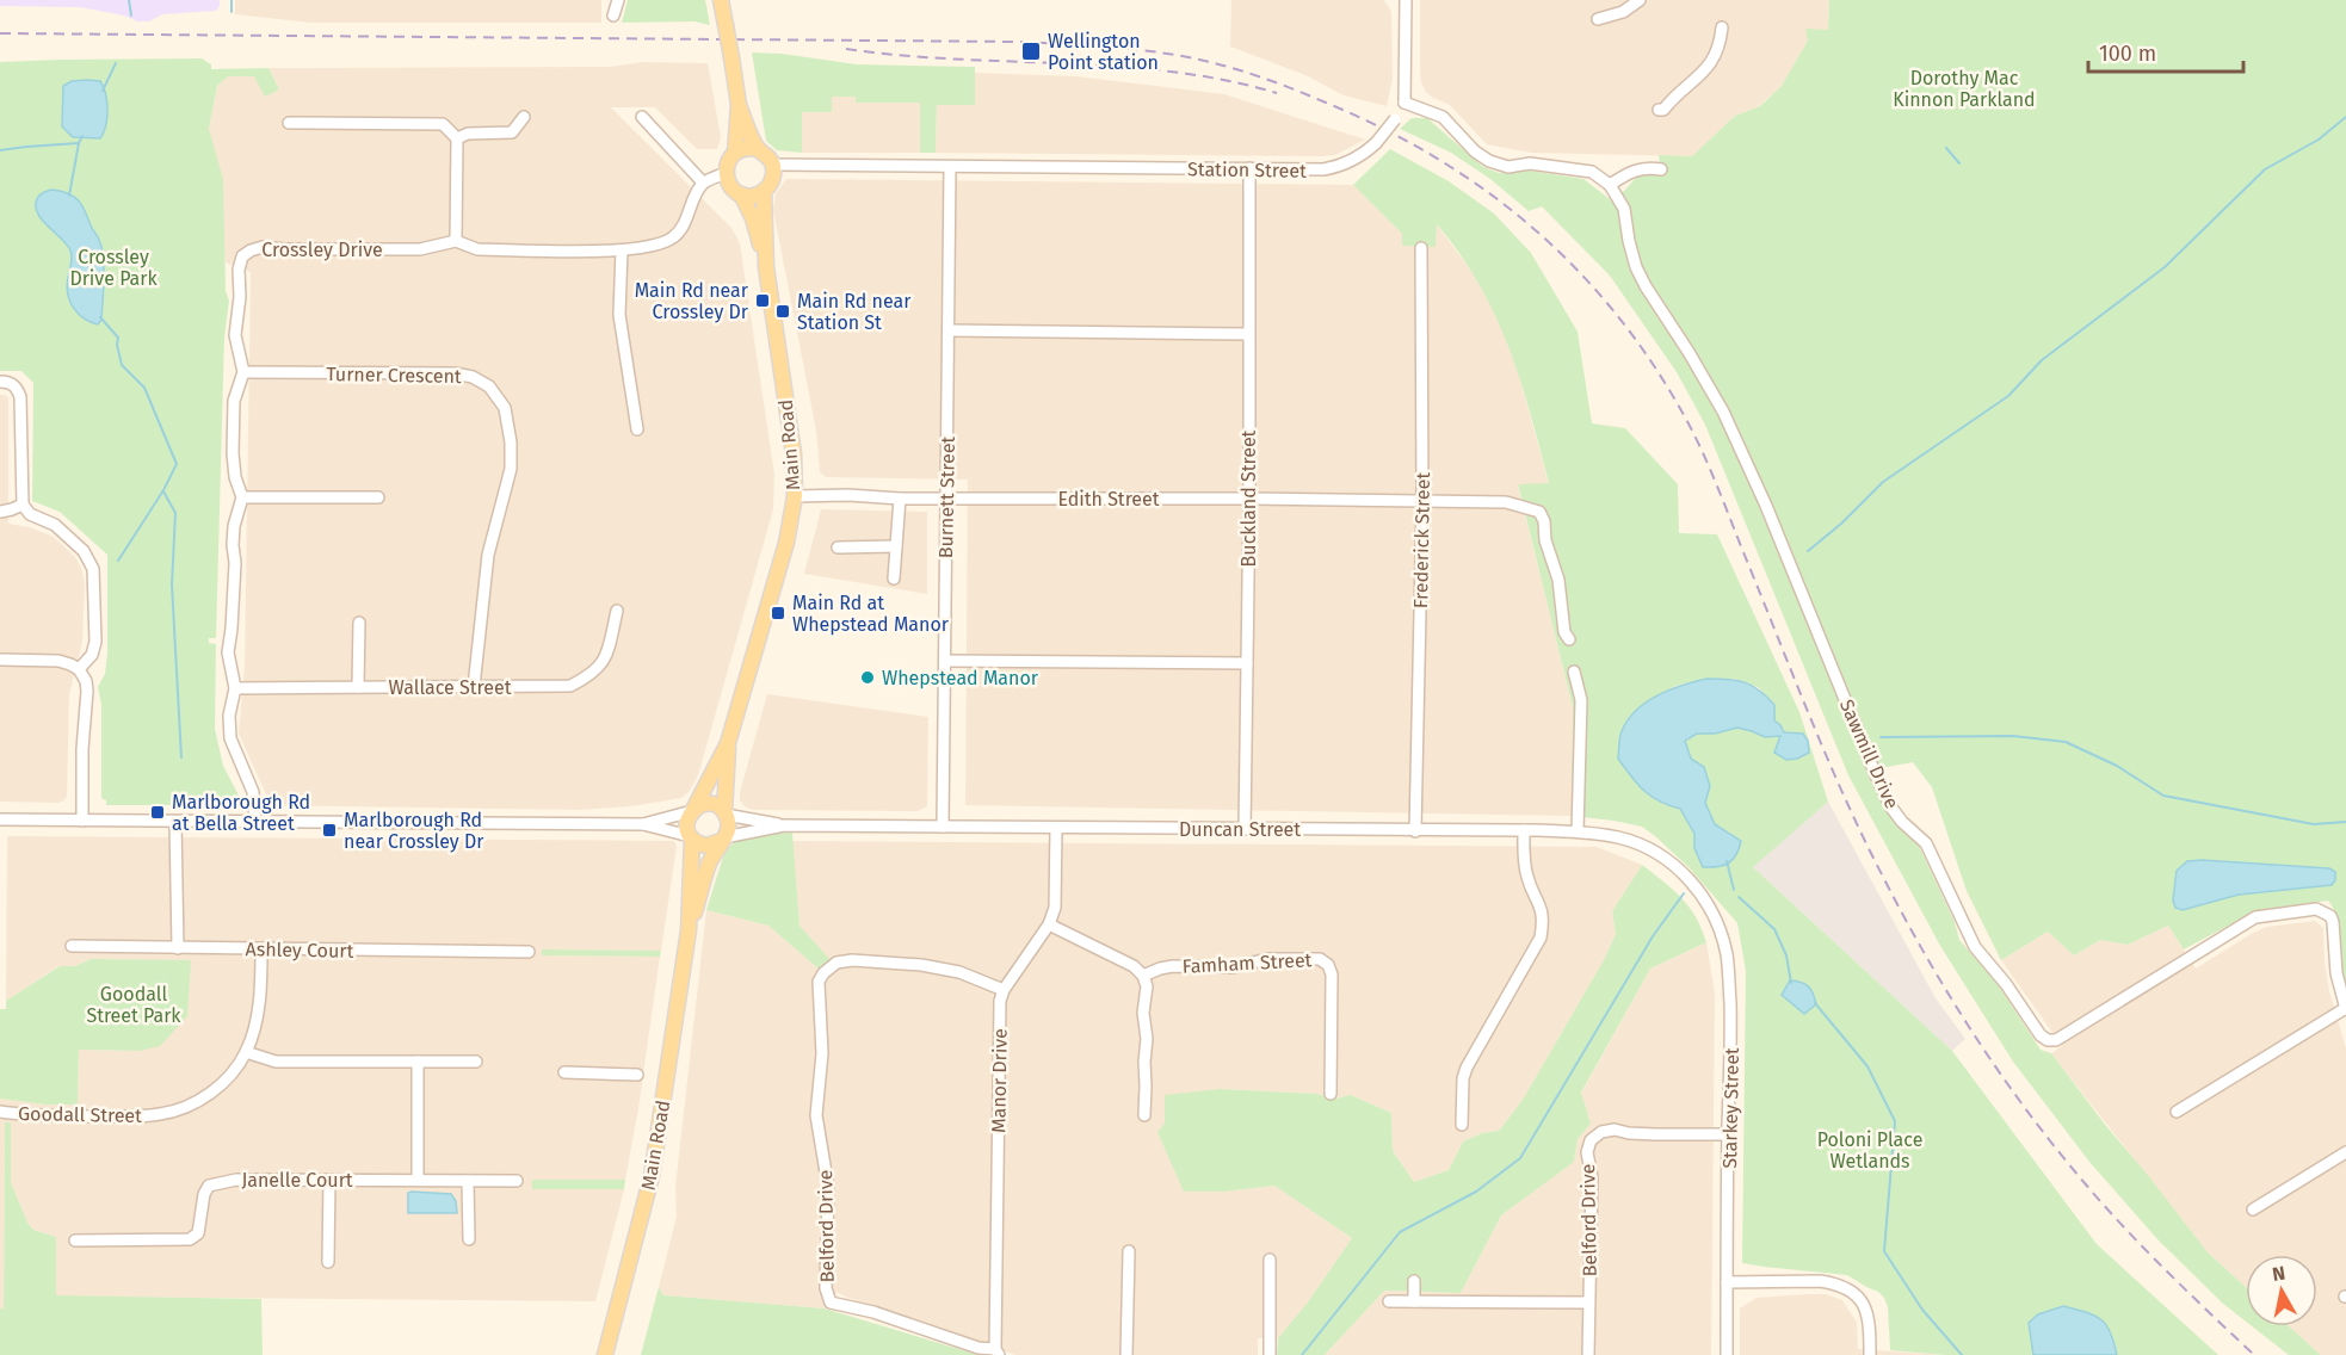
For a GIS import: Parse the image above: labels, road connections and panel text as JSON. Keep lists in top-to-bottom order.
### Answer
{
  "streets": {
    "main road": ["Main Road"],
    "street": [
      "Station Street",
      "Crossley Drive",
      "Turner Crescent",
      "Burnett Street",
      "Edith Street",
      "Buckland Street",
      "Frederick Street",
      "Wallace Street",
      "Sawmill Drive",
      "Duncan Street",
      "Ashley Court",
      "Famham Street",
      "Manor Drive",
      "Starkey Street",
      "Goodall Street",
      "Janelle Court",
      "Belford Drive"
    ]
  },
  "crossings": [
    ["Station Street", "Main Road"],
    ["Station Street", "Burnett Street"],
    ["Station Street", "Buckland Street"],
    ["Crossley Drive", "Turner Crescent"],
    ["Crossley Drive", "Wallace Street"],
    ["Turner Crescent", "Wallace Street"],
    ["Main Road", "Edith Street"],
    ["Main Road", "Duncan Street"],
    ["Burnett Street", "Edith Street"],
    ["Burnett Street", "Duncan Street"],
    ["Edith Street", "Buckland Street"],
    ["Edith Street", "Frederick Street"],
    ["Buckland Street", "Duncan Street"],
    ["Frederick Street", "Duncan Street"],
    ["Duncan Street", "Manor Drive"],
    ["Duncan Street", "Starkey Street"],
    ["Ashley Court", "Goodall Street"],
    ["Manor Drive", "Belford Drive"],
    ["Starkey Street", "Belford Drive"]
  ],
  "parks": [
    "Dorothy Mac Kinnon Parkland",
    "Crossley Drive Park",
    "Goodall Street Park",
    "Poloni Place Wetlands"
  ],
  "places": {
    "transit": [
      "Wellington Point station",
      "Main Rd near Crossley Dr",
      "Main Rd near Station St",
      "Main Rd at Whepstead Manor",
      "Marlborough Rd at Bella Street",
      "Marlborough Rd near Crossley Dr"
    ],
    "other": ["Whepstead Manor"]
  },
  "scale_bar": "100 m",
  "north": "top"
}
